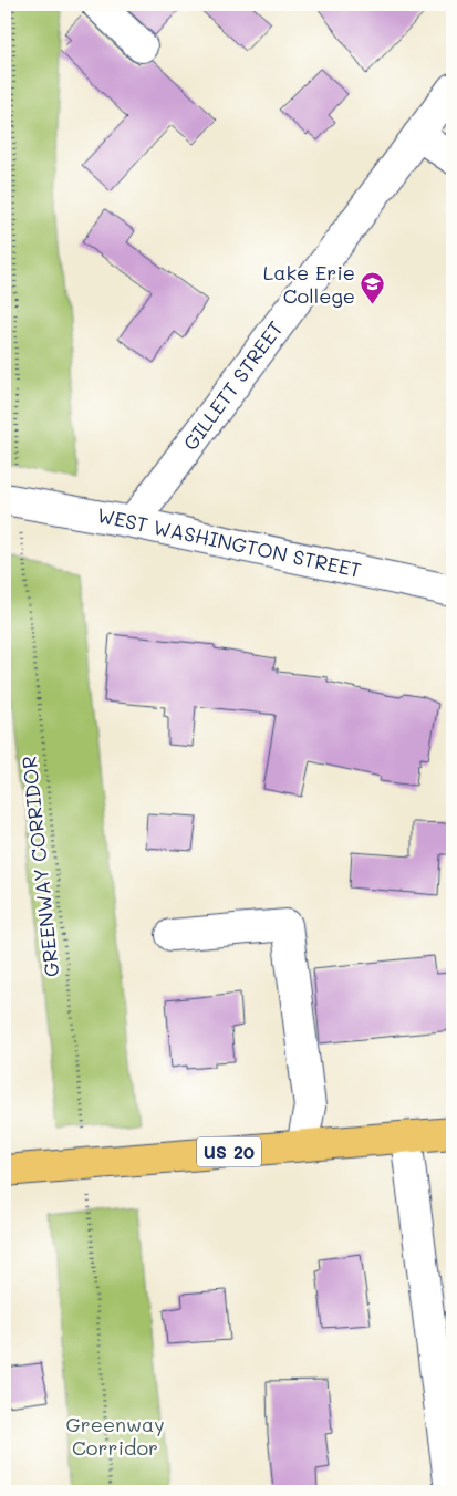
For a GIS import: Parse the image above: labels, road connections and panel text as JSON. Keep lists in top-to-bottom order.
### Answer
{
  "streets": {
    "main road": ["US 20"],
    "street": ["GILLETT STREET", "WEST WASHINGTON STREET"],
    "path": ["GREENWAY CORRIDOR"]
  },
  "crossings": [
    ["GILLETT STREET", "WEST WASHINGTON STREET"],
    ["WEST WASHINGTON STREET", "GREENWAY CORRIDOR"],
    ["GREENWAY CORRIDOR", "US 20"]
  ],
  "parks": ["Greenway Corridor"],
  "places": {
    "school or university": ["Lake Erie College"]
  }
}
